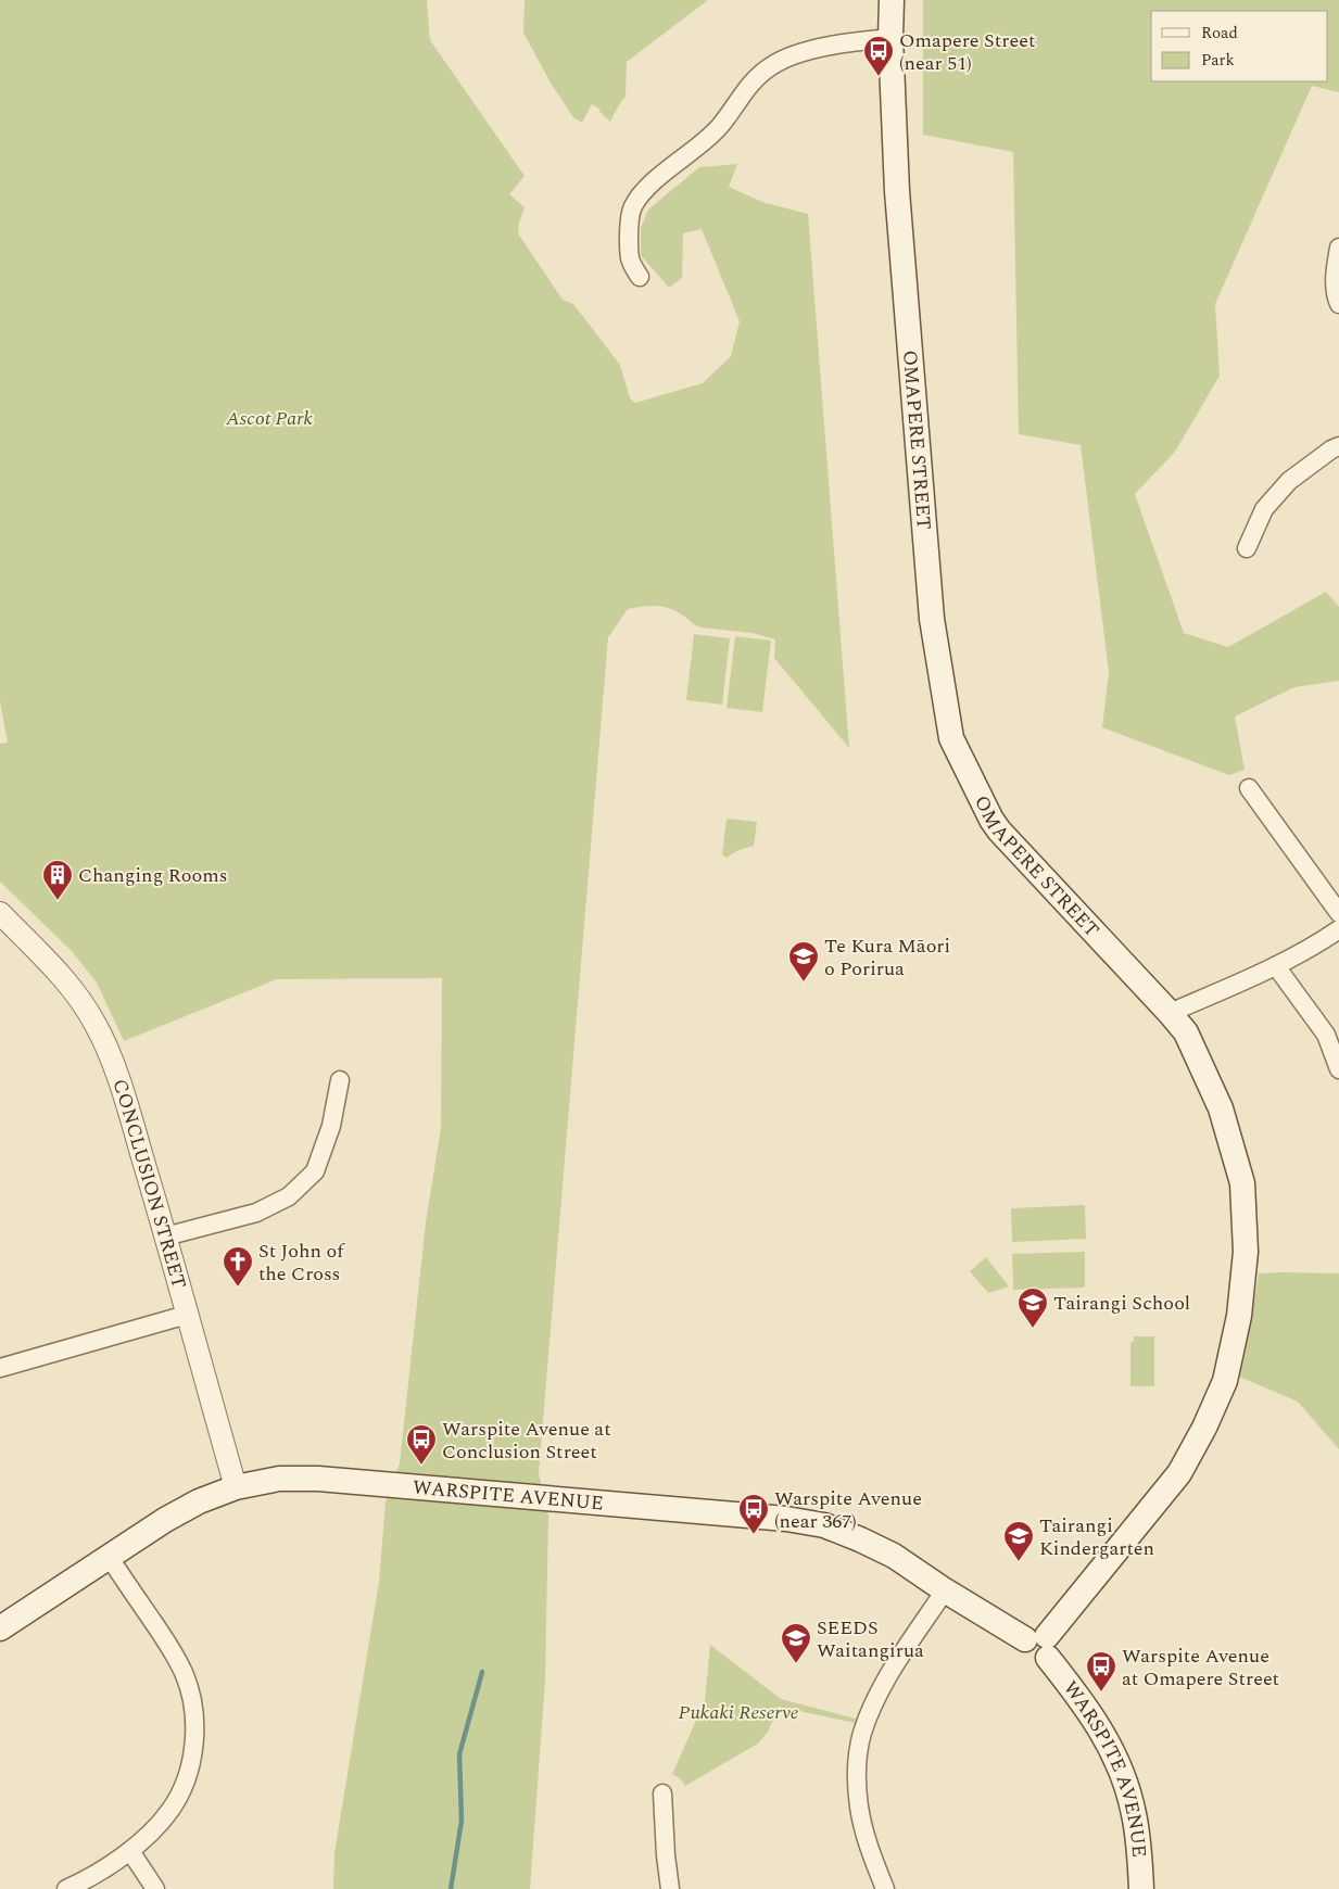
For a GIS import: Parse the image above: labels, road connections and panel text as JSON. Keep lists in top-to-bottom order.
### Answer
{
  "streets": {
    "main road": ["OMAPERE STREET", "WARSPITE AVENUE"],
    "street": ["CONCLUSION STREET"]
  },
  "crossings": [
    ["OMAPERE STREET", "WARSPITE AVENUE"],
    ["CONCLUSION STREET", "WARSPITE AVENUE"]
  ],
  "parks": ["Ascot Park", "Pukaki Reserve"],
  "places": {
    "bus stop": [
      "Omapere Street (near 51)",
      "Warspite Avenue at Conclusion Street",
      "Warspite Avenue (near 367)",
      "Warspite Avenue at Omapere Street"
    ],
    "building": ["Changing Rooms"],
    "school or university": [
      "Te Kura Māori o Porirua",
      "Tairangi School",
      "Tairangi Kindergarten",
      "SEEDS Waitangirua"
    ],
    "church": ["St John of the Cross"]
  },
  "legend": ["Road", "Park"]
}
